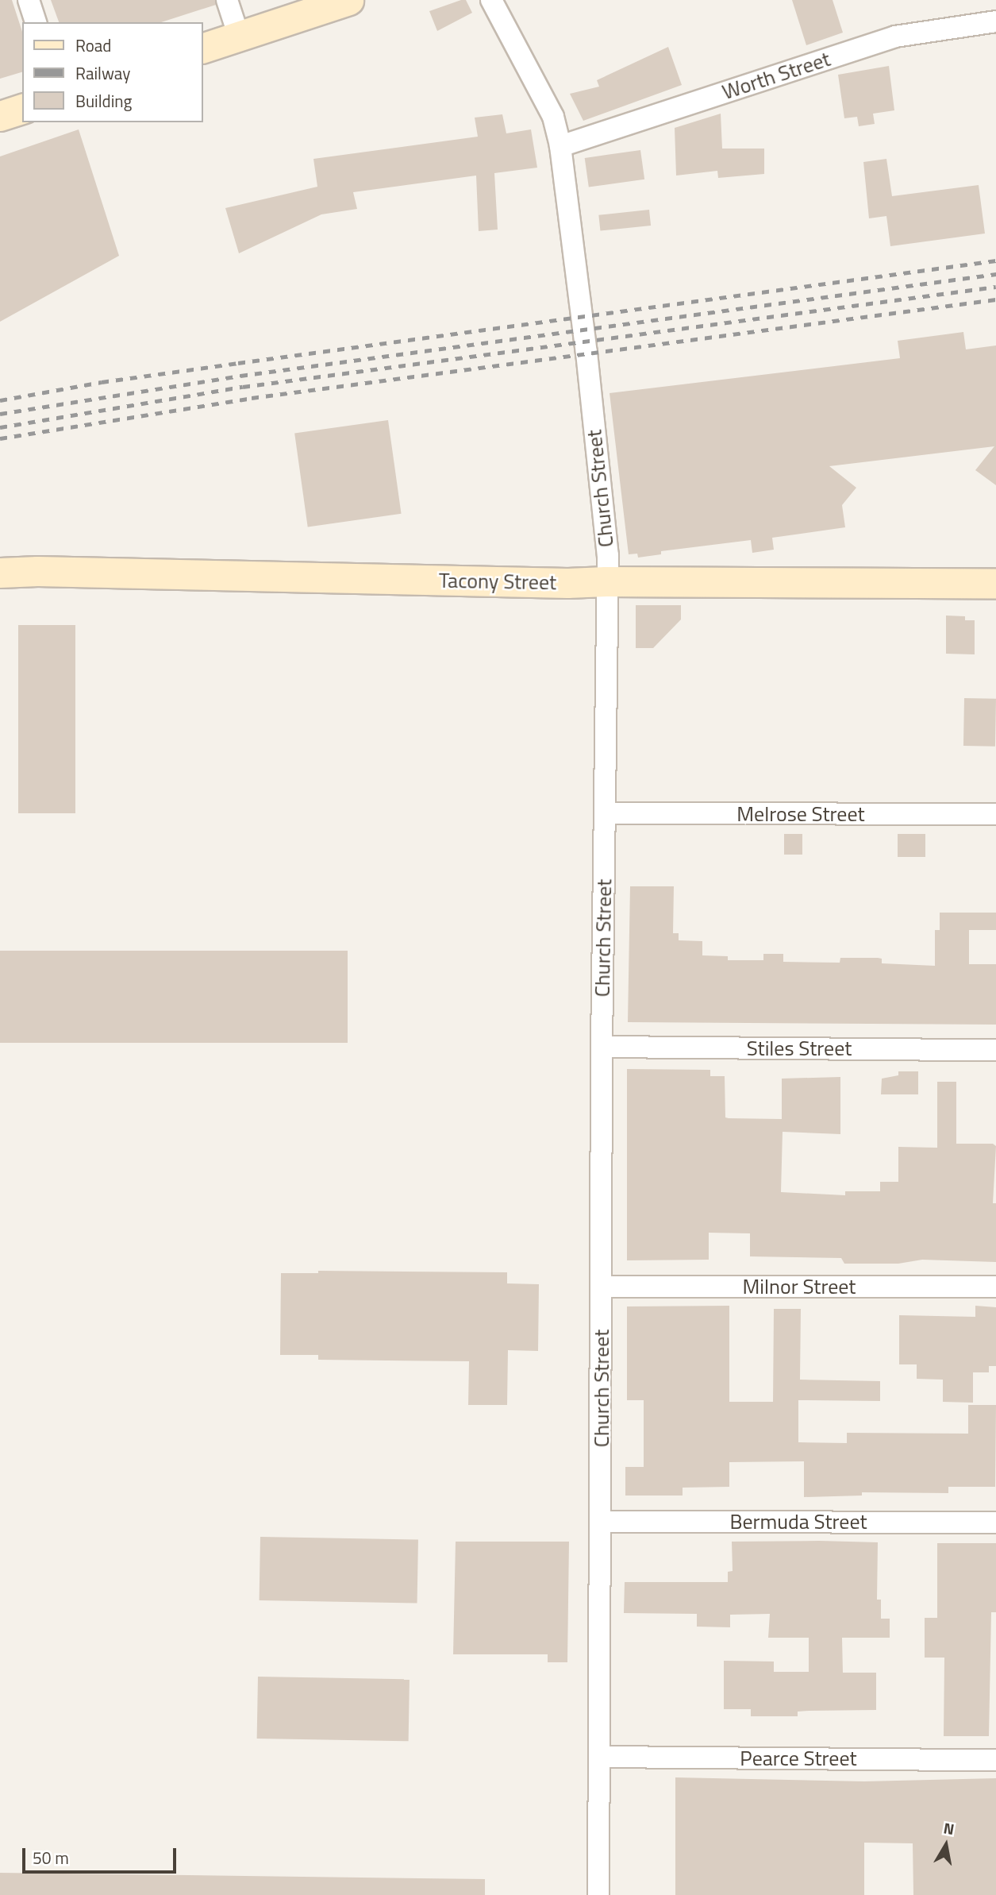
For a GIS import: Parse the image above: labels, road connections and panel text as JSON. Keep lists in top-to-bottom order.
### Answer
{
  "streets": {
    "main road": ["Tacony Street"],
    "street": [
      "Worth Street",
      "Church Street",
      "Melrose Street",
      "Stiles Street",
      "Milnor Street",
      "Bermuda Street",
      "Pearce Street"
    ]
  },
  "crossings": [
    ["Worth Street", "Church Street"],
    ["Church Street", "Tacony Street"],
    ["Church Street", "Melrose Street"],
    ["Church Street", "Stiles Street"],
    ["Church Street", "Milnor Street"],
    ["Church Street", "Bermuda Street"],
    ["Church Street", "Pearce Street"]
  ],
  "legend": ["Road", "Railway", "Building"],
  "scale_bar": "50 m",
  "north": "top"
}
